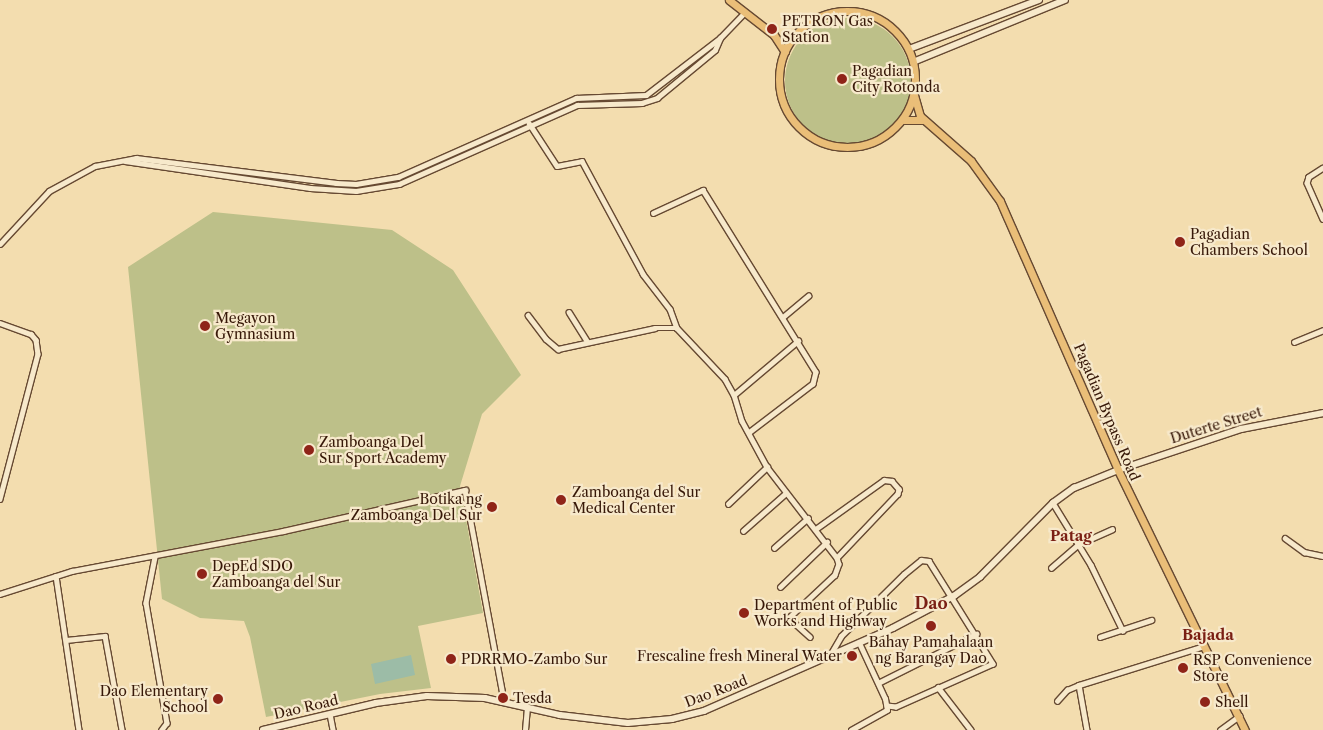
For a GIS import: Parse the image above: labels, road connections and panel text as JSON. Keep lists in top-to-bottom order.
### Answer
{
  "streets": {
    "highway": ["Pagadian Bypass Road"],
    "main road": ["Duterte Street"],
    "street": ["Dao Road"]
  },
  "crossings": [
    ["Pagadian Bypass Road", "Duterte Street"],
    ["Pagadian Bypass Road", "Dao Road"],
    ["Duterte Street", "Dao Road"]
  ],
  "districts": ["Patag", "Dao", "Bajada"],
  "places": [
    "PETRON Gas Station",
    "Pagadian City Rotonda",
    "Pagadian Chambers School",
    "Megayon Gymnasium",
    "Zamboanga Del Sur Sport Academy",
    "Zamboanga del Sur Medical Center",
    "Botika ng Zamboanga Del Sur",
    "DepEd SDO Zamboanga del Sur",
    "Department of Public Works and Highway",
    "Bahay Pamahalaan ng Barangay Dao",
    "Frescaline fresh Mineral Water",
    "PDRRMO-Zambo Sur",
    "RSP Convenience Store",
    "Tesda",
    "Dao Elementary School",
    "Shell"
  ]
}
